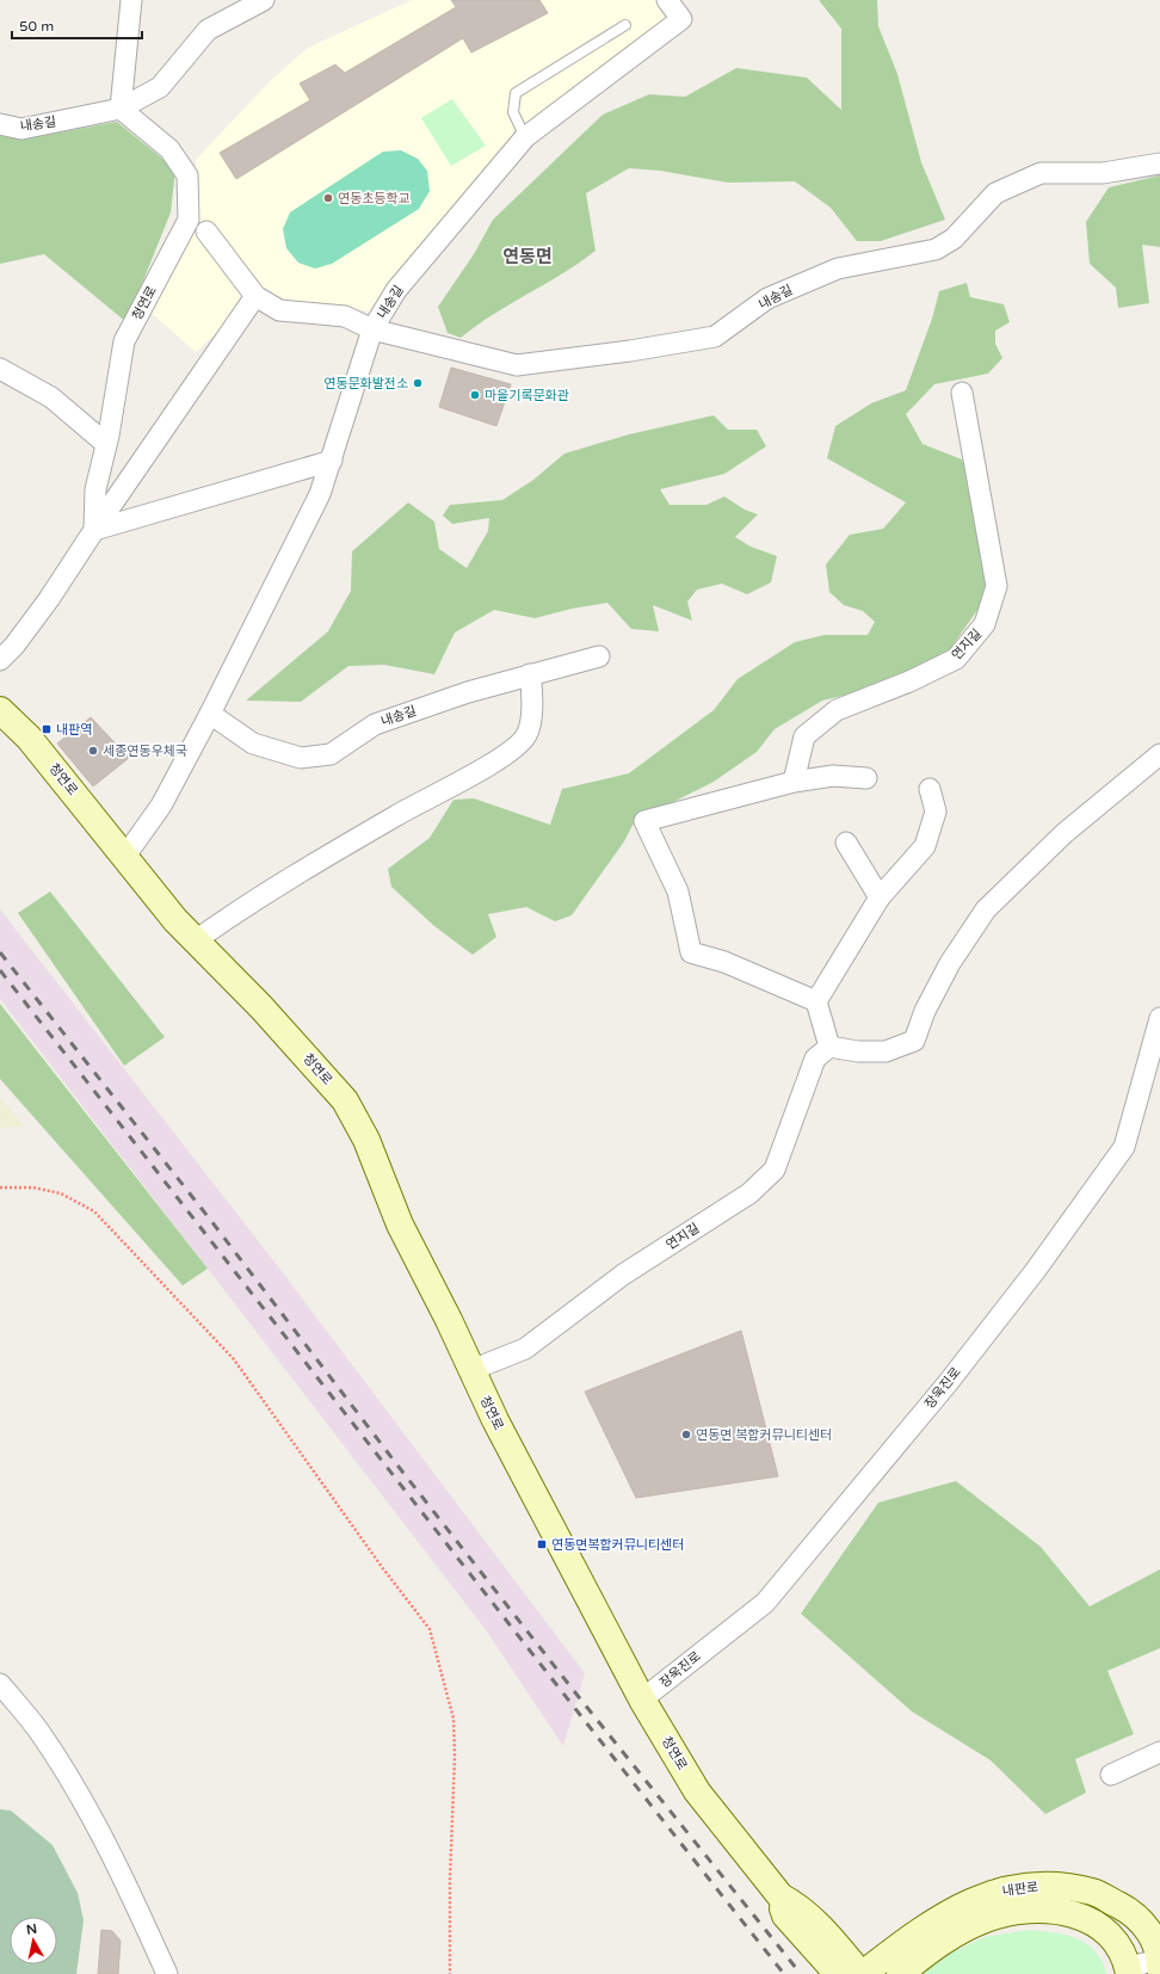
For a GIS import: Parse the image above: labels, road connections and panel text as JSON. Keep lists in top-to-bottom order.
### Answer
{
  "streets": {
    "main road": ["청연로", "내판로"],
    "street": ["내송길", "연지길", "장욱진로"]
  },
  "crossings": [
    ["내송길", "청연로"],
    ["청연로", "연지길"],
    ["청연로", "장욱진로"],
    ["청연로", "내판로"]
  ],
  "districts": ["연동면"],
  "places": {
    "other": [
      "연동초등학교",
      "연동문화발전소",
      "마을기록문화관",
      "세종연동우체국",
      "연동면 복합커뮤니티센터"
    ],
    "transit": ["내판역", "연동면복합커뮤니티센터"]
  },
  "scale_bar": "50 m",
  "north": "top"
}
